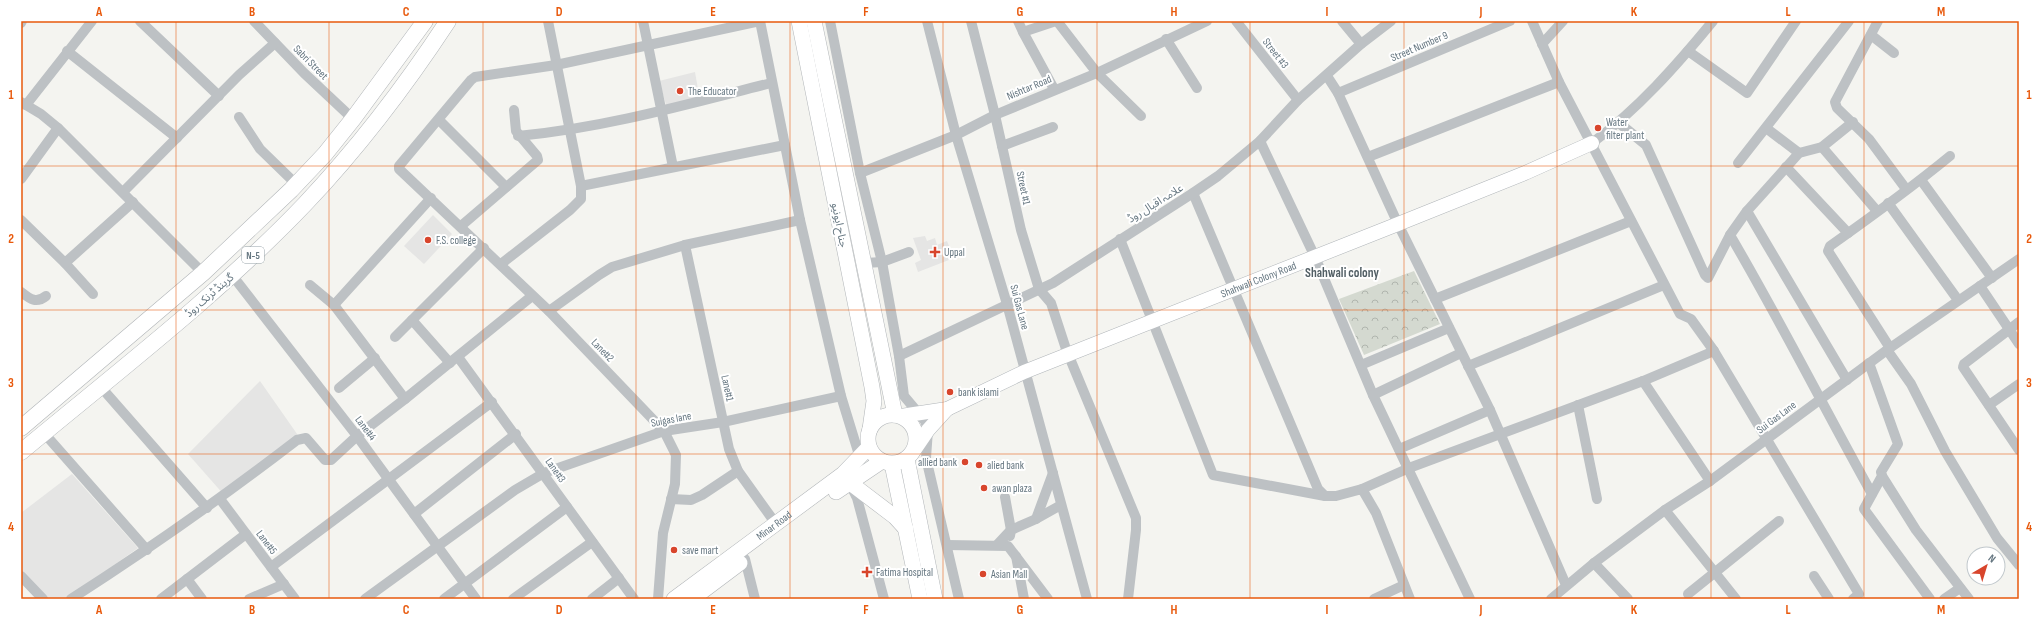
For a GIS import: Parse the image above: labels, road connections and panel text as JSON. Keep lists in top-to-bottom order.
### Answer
{
  "streets": {
    "highway": ["N-5", "گرینڈ ٹرنک روڈ"],
    "main road": ["جناح ایونیو", "Shahwali Colony Road", "Minar Road"],
    "street": [
      "Street Number 9",
      "Street #3",
      "Sabri Street",
      "Nishtar Road",
      "Street #1",
      "علامہ اقبال روڈ",
      "Sui Gas Lane",
      "Lane#2",
      "Lane#1",
      "Suigas lane",
      "Lane#4",
      "Lane#3",
      "Lane#5"
    ]
  },
  "crossings": [
    ["Street #3", "علامہ اقبال روڈ"],
    ["Sabri Street", "گرینڈ ٹرنک روڈ"],
    ["Nishtar Road", "Street #1"],
    ["Nishtar Road", "Sui Gas Lane"],
    ["Street #1", "علامہ اقبال روڈ"],
    ["Street #1", "Shahwali Colony Road"],
    ["علامہ اقبال روڈ", "Sui Gas Lane"],
    ["جناح ایونیو", "Shahwali Colony Road"],
    ["جناح ایونیو", "Minar Road"],
    ["Shahwali Colony Road", "Sui Gas Lane"],
    ["Shahwali Colony Road", "Minar Road"],
    ["گرینڈ ٹرنک روڈ", "Lane#4"],
    ["Lane#2", "Suigas lane"],
    ["Lane#1", "Suigas lane"],
    ["Lane#1", "Minar Road"],
    ["Suigas lane", "Lane#4"],
    ["Suigas lane", "Lane#3"]
  ],
  "districts": ["Shahwali colony"],
  "places": {
    "other": [
      "The Educator",
      "Water filter plant",
      "F.S. college",
      "bank islami",
      "allied bank",
      "alied bank",
      "awan plaza",
      "save mart",
      "Asian Mall"
    ],
    "health": ["Uppal", "Fatima Hospital"]
  },
  "north": "top right",
  "grid": {
    "columns": [
      "A",
      "B",
      "C",
      "D",
      "E",
      "F",
      "G",
      "H",
      "I",
      "J",
      "K",
      "L",
      "M"
    ],
    "rows": [
      "1",
      "2",
      "3",
      "4"
    ]
  }
}
